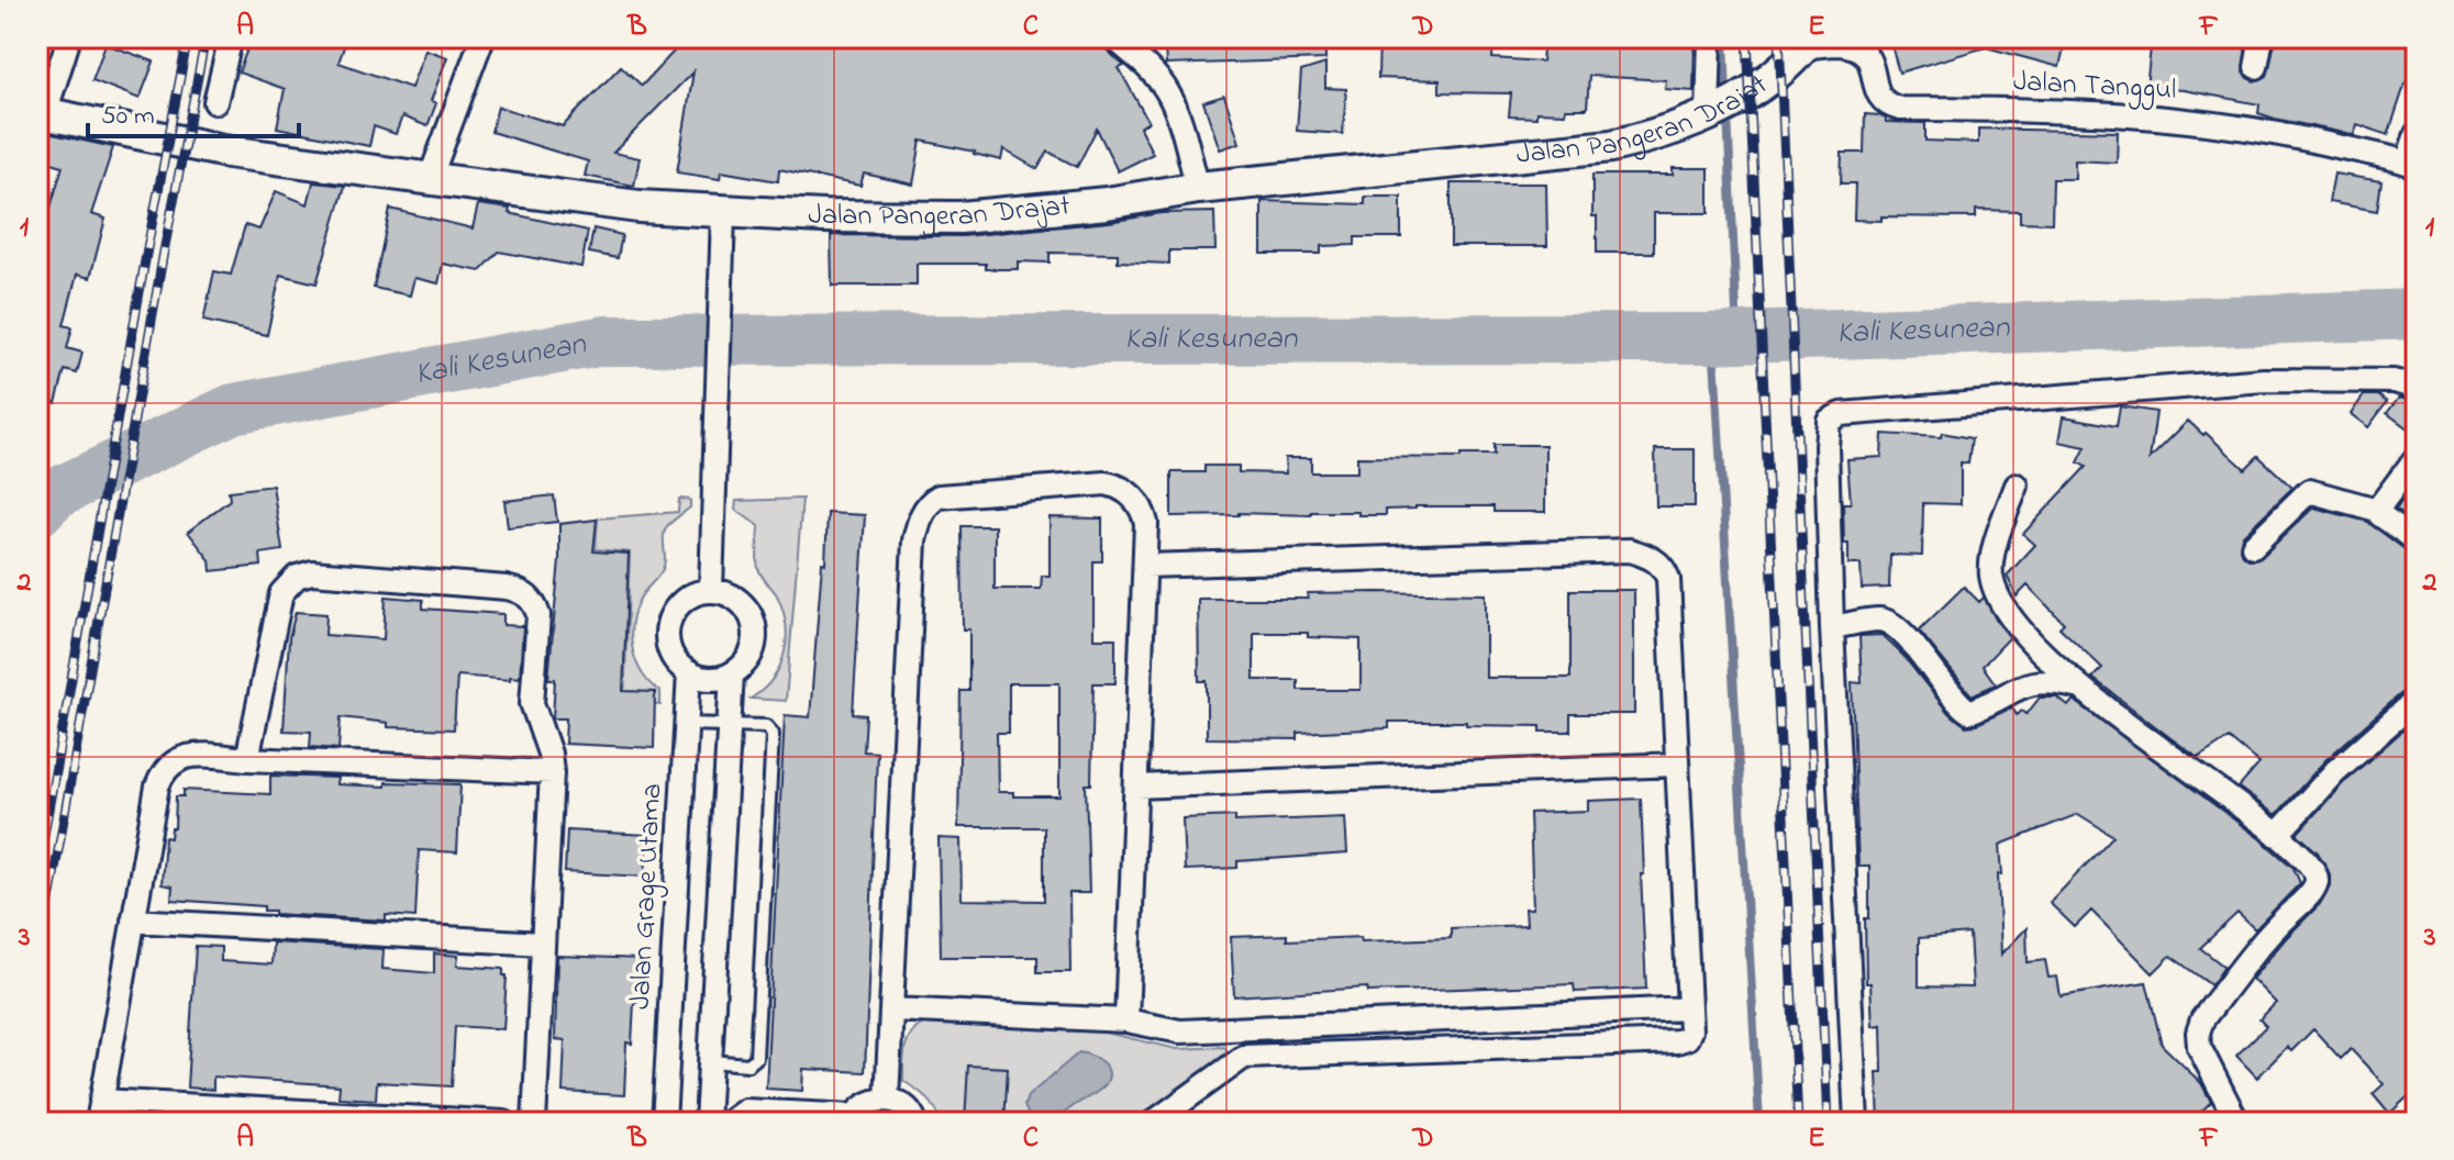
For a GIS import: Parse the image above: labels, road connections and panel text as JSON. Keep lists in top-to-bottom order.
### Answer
{
  "streets": {
    "street": ["Jalan Tanggul", "Jalan Pangeran Drajat", "Jalan Grage Utama"]
  },
  "crossings": [
    ["Jalan Tanggul", "Jalan Pangeran Drajat"]
  ],
  "water": ["Kali Kesunean"],
  "scale_bar": "50 m",
  "grid": {
    "columns": [
      "A",
      "B",
      "C",
      "D",
      "E",
      "F"
    ],
    "rows": ["1", "2", "3"]
  }
}
